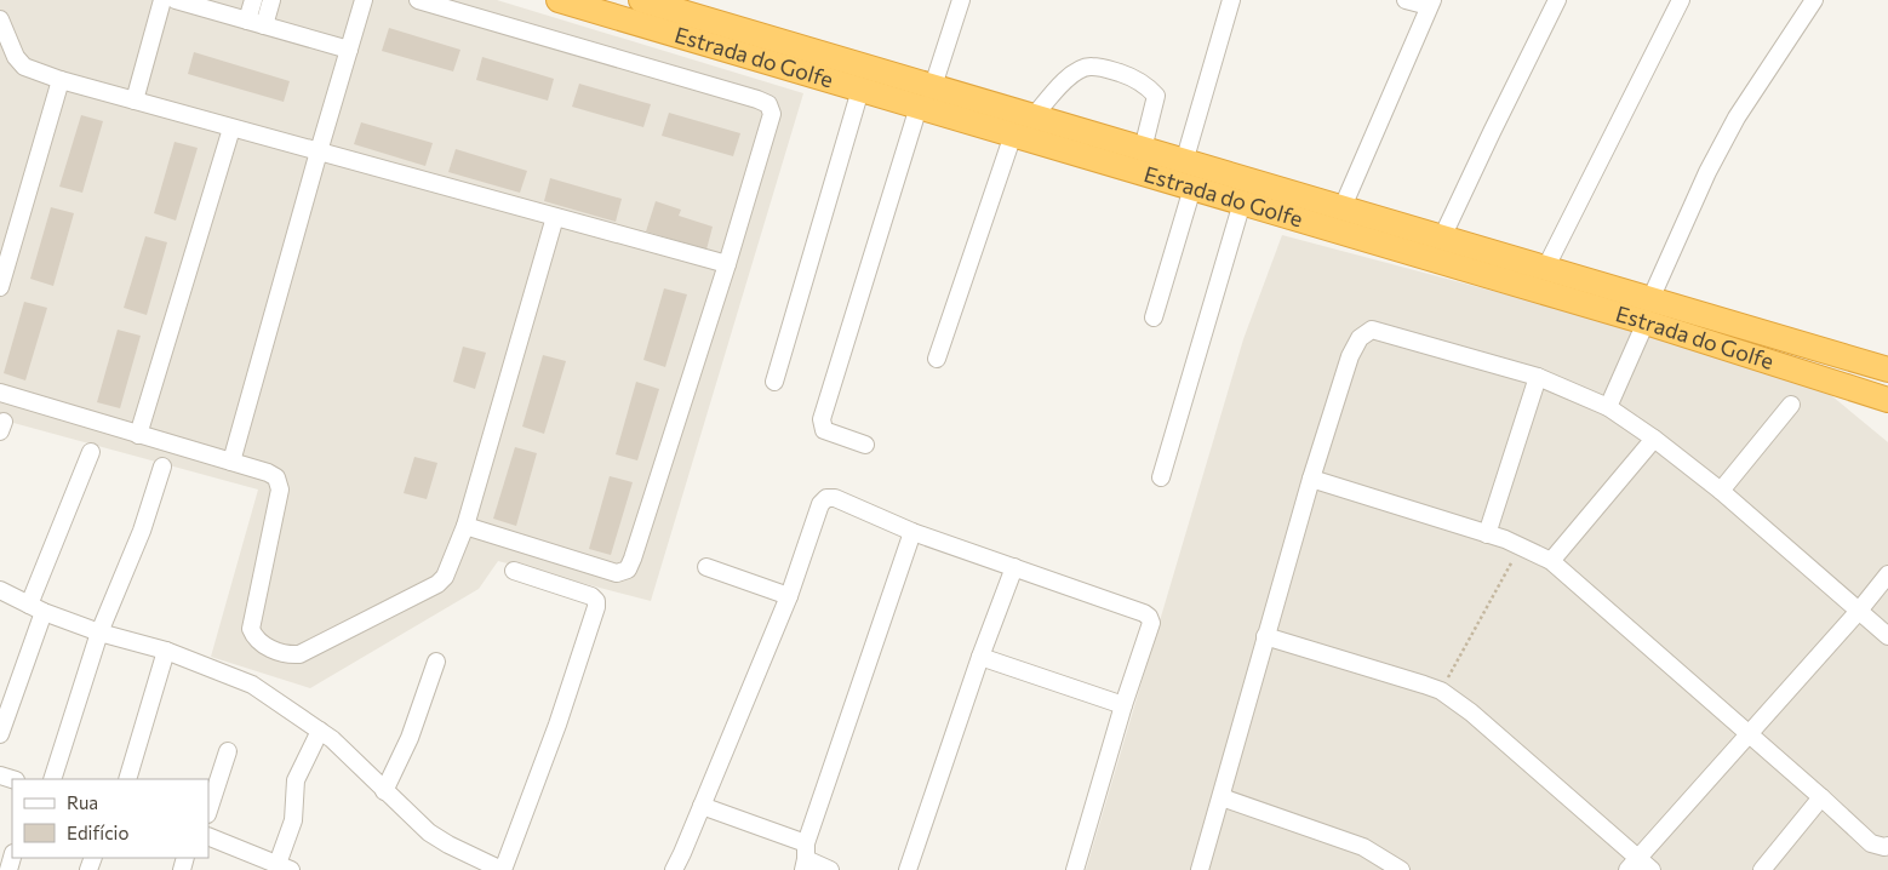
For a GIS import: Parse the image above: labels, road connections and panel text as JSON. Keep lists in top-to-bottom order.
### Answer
{
  "streets": {
    "highway": ["Estrada do Golfe"]
  },
  "legend": ["Rua", "Edifício"]
}
